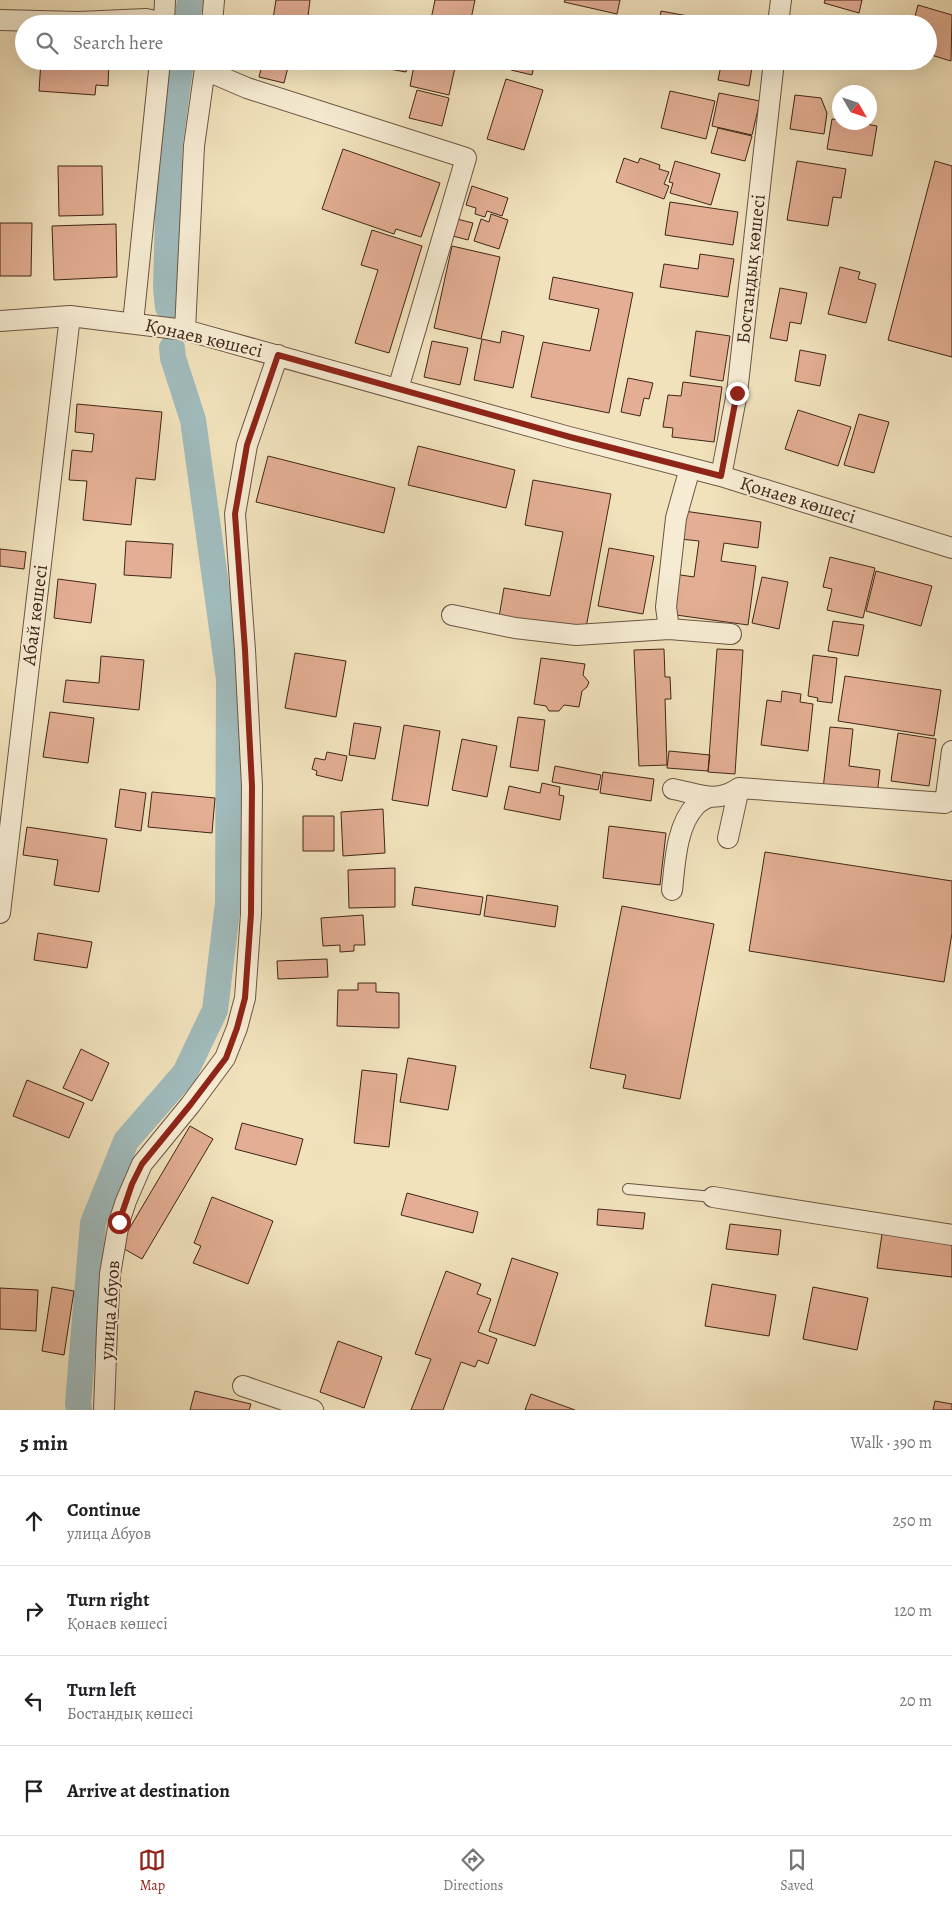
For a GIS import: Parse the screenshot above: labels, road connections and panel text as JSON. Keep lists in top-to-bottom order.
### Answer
{
  "streets": {
    "street": [
      "Бостандық көшесі",
      "Қонаев көшесі",
      "Абай көшесі",
      "улица Абуов"
    ]
  },
  "crossings": [
    ["Бостандық көшесі", "Қонаев көшесі"],
    ["Қонаев көшесі", "Абай көшесі"],
    ["Қонаев көшесі", "улица Абуов"]
  ],
  "north": "bottom right",
  "page": {
    "search": "Search here",
    "heading": ["5 min", "Walk · 390 m"],
    "list": [
      ["Continue", "улица Абуов", "250 m"],
      ["Turn right", "Қонаев көшесі", "120 m"],
      ["Turn left", "Бостандық көшесі", "20 m"],
      "Arrive at destination"
    ],
    "nav": ["Map", "Directions", "Saved"]
  }
}
